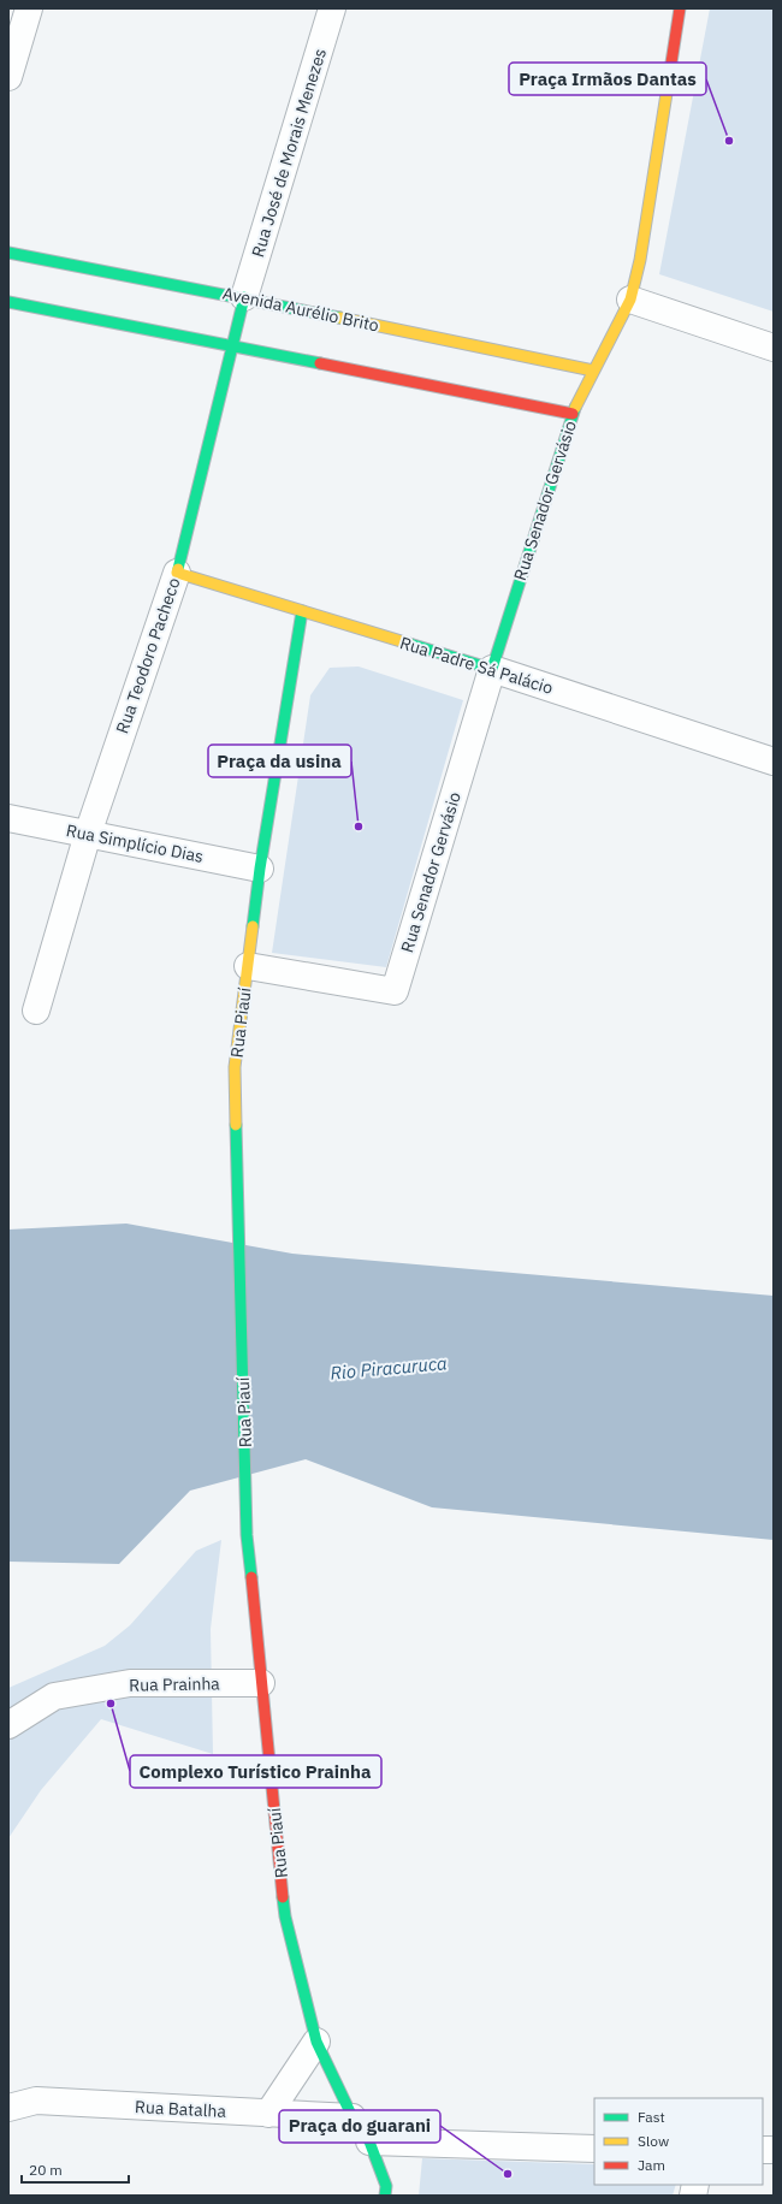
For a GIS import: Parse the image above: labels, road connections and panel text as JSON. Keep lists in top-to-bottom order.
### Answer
{
  "streets": {
    "main road": [
      "Avenida Aurélio Brito",
      "Rua Senador Gervásio",
      "Rua Teodoro Pacheco",
      "Rua Padre Sá Palácio",
      "Rua Piauí"
    ],
    "street": [
      "Rua José de Morais Menezes",
      "Rua Simplício Dias",
      "Rua Prainha",
      "Rua Batalha"
    ]
  },
  "crossings": [
    ["Rua José de Morais Menezes", "Avenida Aurélio Brito"],
    ["Rua José de Morais Menezes", "Rua Teodoro Pacheco"],
    ["Avenida Aurélio Brito", "Rua Senador Gervásio"],
    ["Avenida Aurélio Brito", "Rua Teodoro Pacheco"],
    ["Rua Senador Gervásio", "Rua Padre Sá Palácio"],
    ["Rua Senador Gervásio", "Rua Piauí"],
    ["Rua Teodoro Pacheco", "Rua Padre Sá Palácio"],
    ["Rua Teodoro Pacheco", "Rua Simplício Dias"],
    ["Rua Padre Sá Palácio", "Rua Piauí"],
    ["Rua Simplício Dias", "Rua Piauí"],
    ["Rua Piauí", "Rua Prainha"],
    ["Rua Piauí", "Rua Batalha"]
  ],
  "water": ["Rio Piracuruca"],
  "places": [
    "Praça Irmãos Dantas",
    "Praça da usina",
    "Complexo Turístico Prainha",
    "Praça do guarani"
  ],
  "legend": ["Fast", "Slow", "Jam"],
  "scale_bar": "20 m"
}
